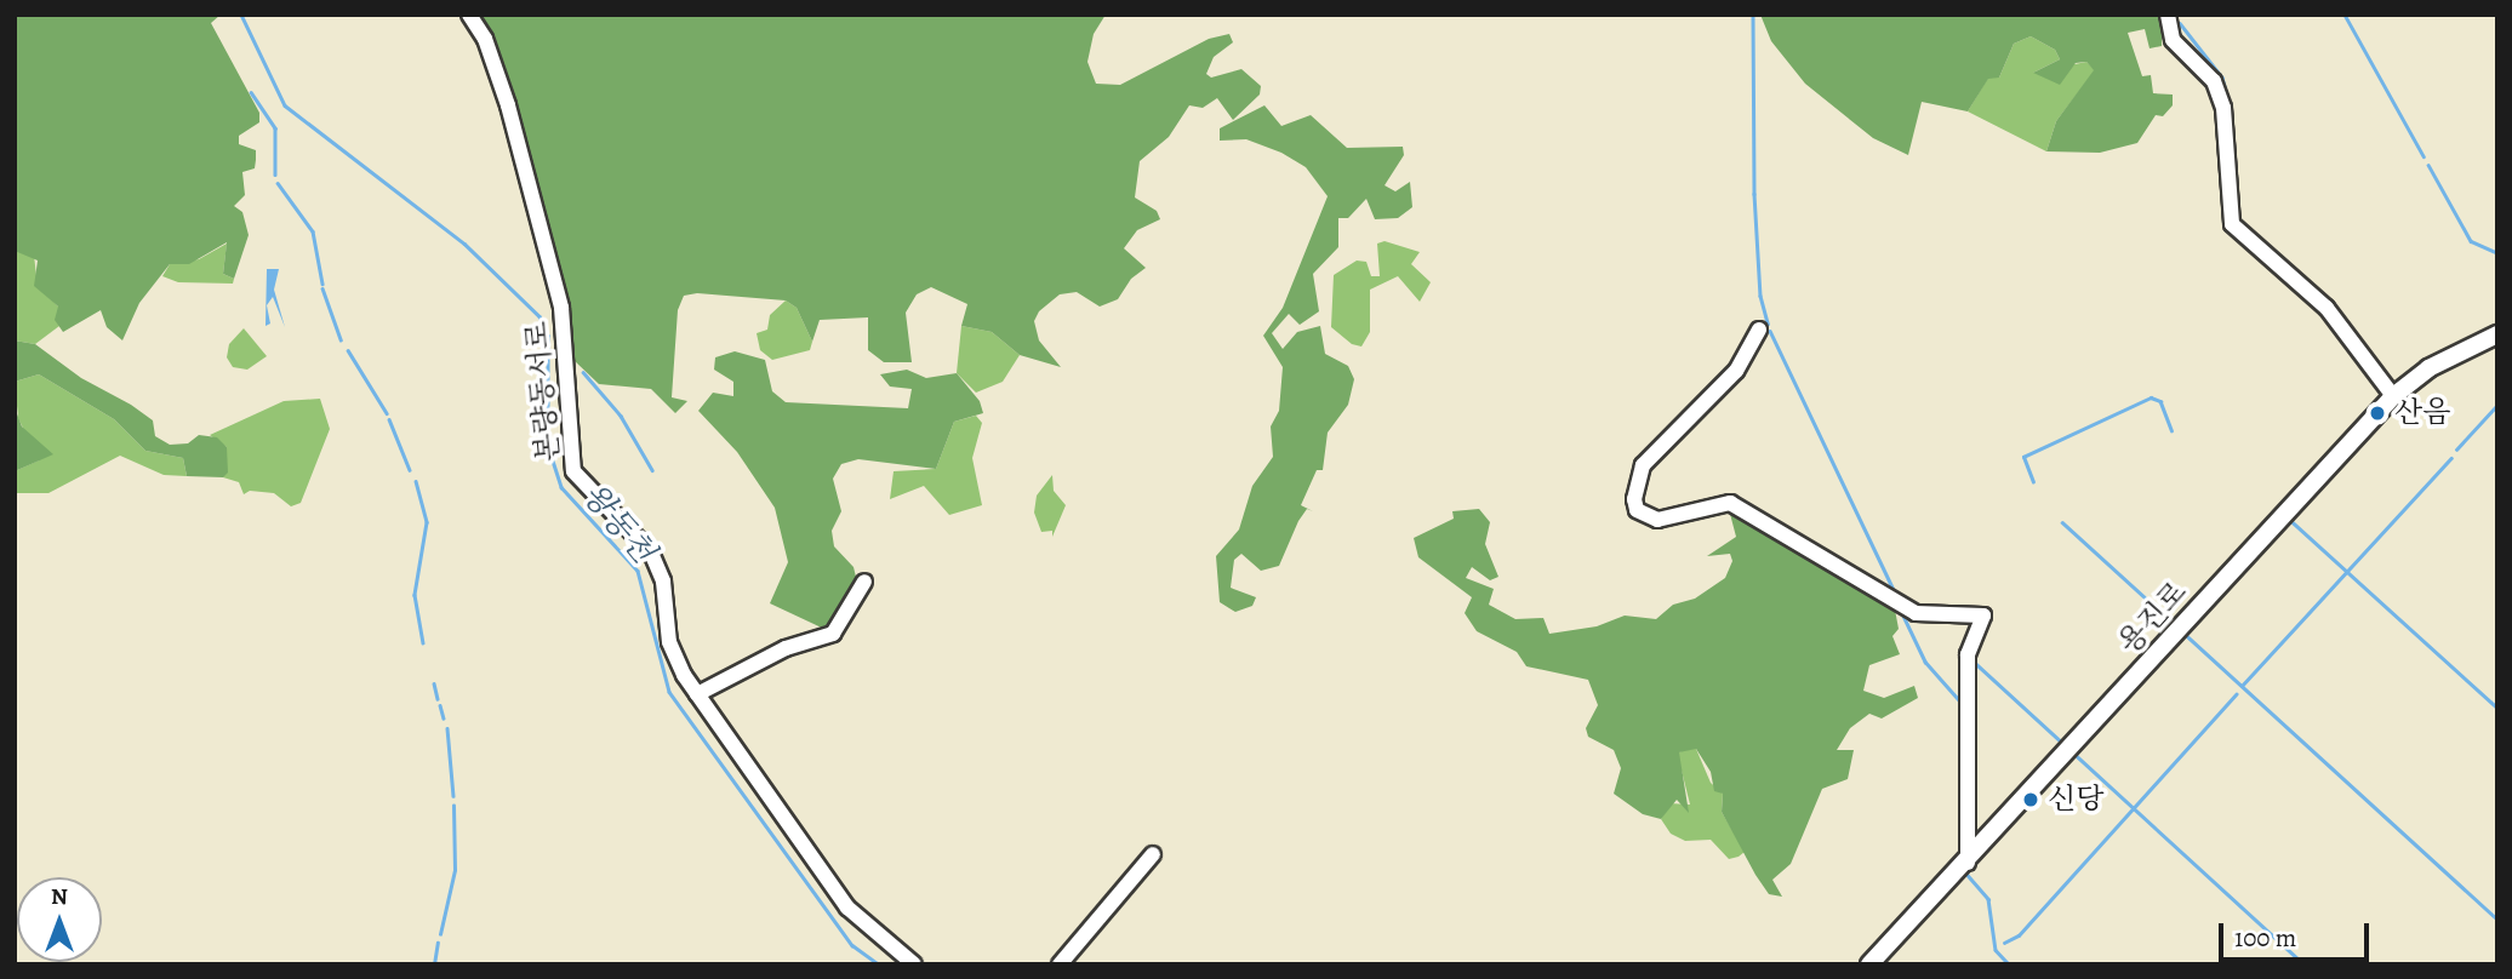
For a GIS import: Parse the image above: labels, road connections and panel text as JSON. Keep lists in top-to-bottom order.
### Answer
{
  "streets": {
    "main road": ["용진로"],
    "street": ["본량동서로"]
  },
  "water": ["왕동천"],
  "places": ["산음", "신당"],
  "scale_bar": "100 m",
  "north": "top"
}
